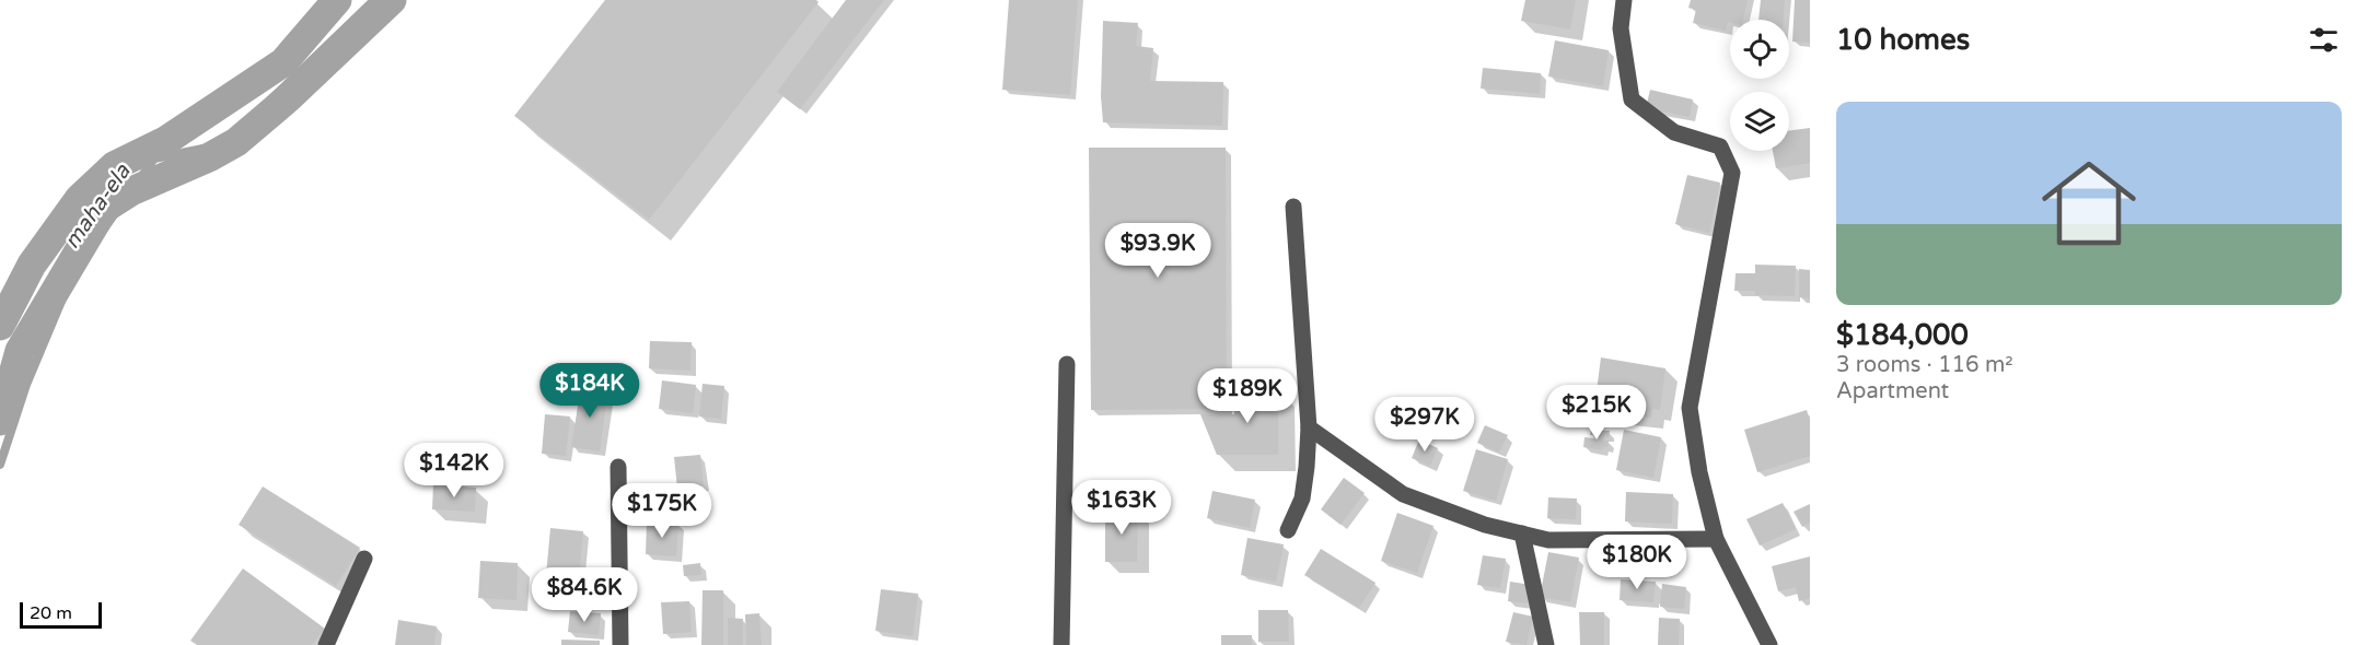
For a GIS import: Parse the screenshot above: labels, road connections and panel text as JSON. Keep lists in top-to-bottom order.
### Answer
{
  "water": ["maha-ela"],
  "scale_bar": "20 m",
  "page": {
    "heading": "10 homes",
    "list": [
      {
        "name": "$184,000",
        "note": "3 rooms · 116 m² · Apartment"
      }
    ],
    "price": [
      "$93.9K",
      "$184K",
      "$189K",
      "$215K",
      "$297K",
      "$142K",
      "$163K",
      "$175K",
      "$180K",
      "$84.6K"
    ],
    "scale": "20 m"
  }
}
